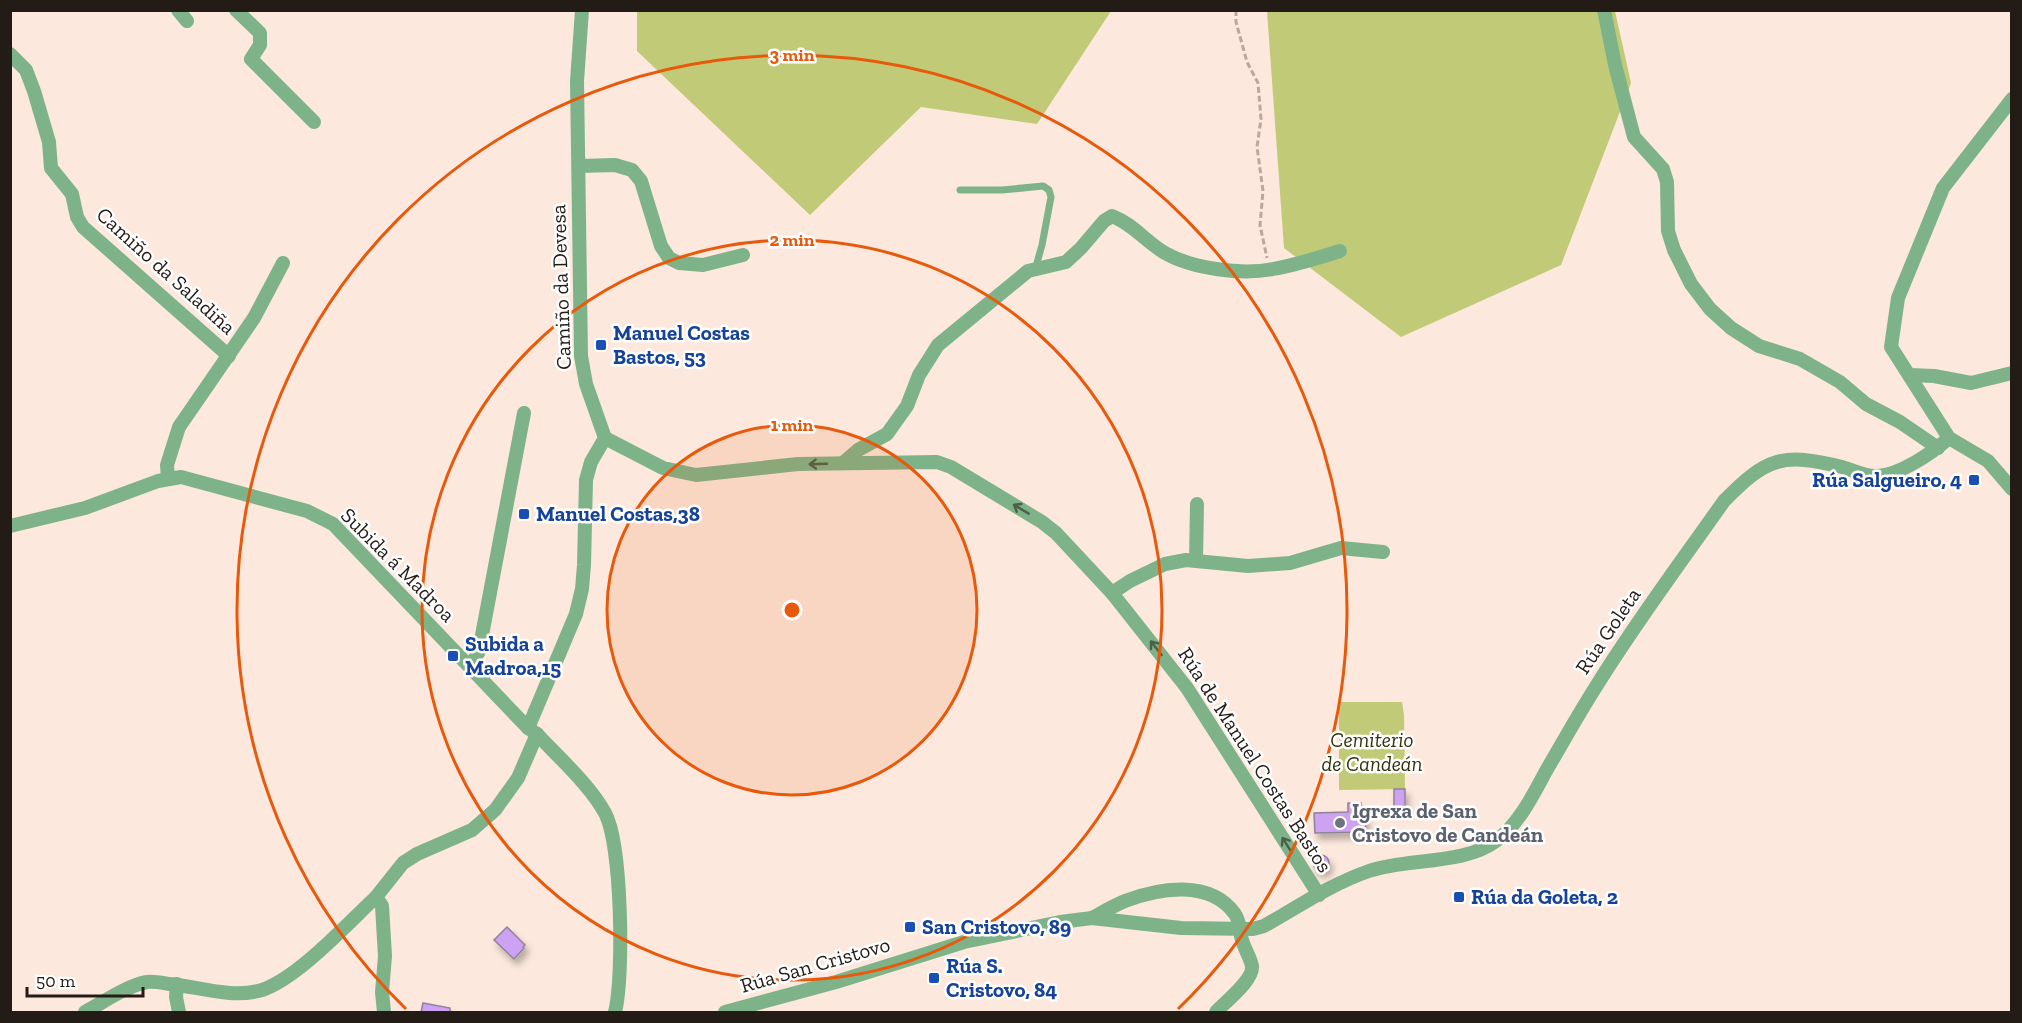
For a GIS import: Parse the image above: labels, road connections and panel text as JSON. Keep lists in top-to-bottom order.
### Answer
{
  "streets": {
    "street": [
      "Camiño da Saladiña",
      "Camiño da Devesa",
      "Subida á Madroa",
      "Rúa Goleta",
      "Rúa de Manuel Costas Bastos",
      "Rúa San Cristovo"
    ]
  },
  "crossings": [
    ["Camiño da Devesa", "Rúa de Manuel Costas Bastos"],
    ["Rúa Goleta", "Rúa de Manuel Costas Bastos"],
    ["Rúa Goleta", "Rúa San Cristovo"],
    ["Rúa de Manuel Costas Bastos", "Rúa San Cristovo"]
  ],
  "one_way": ["Rúa de Manuel Costas Bastos"],
  "parks": ["Cemiterio de Candeán"],
  "places": {
    "transit": [
      "Manuel Costas Bastos, 53",
      "Rúa Salgueiro, 4",
      "Manuel Costas,38",
      "Subida a Madroa,15",
      "Rúa da Goleta, 2",
      "San Cristovo, 89",
      "Rúa S. Cristovo, 84"
    ],
    "other": ["Igrexa de San Cristovo de Candeán"]
  },
  "scale_bar": "50 m",
  "rings": ["3 min", "2 min", "1 min"]
}
